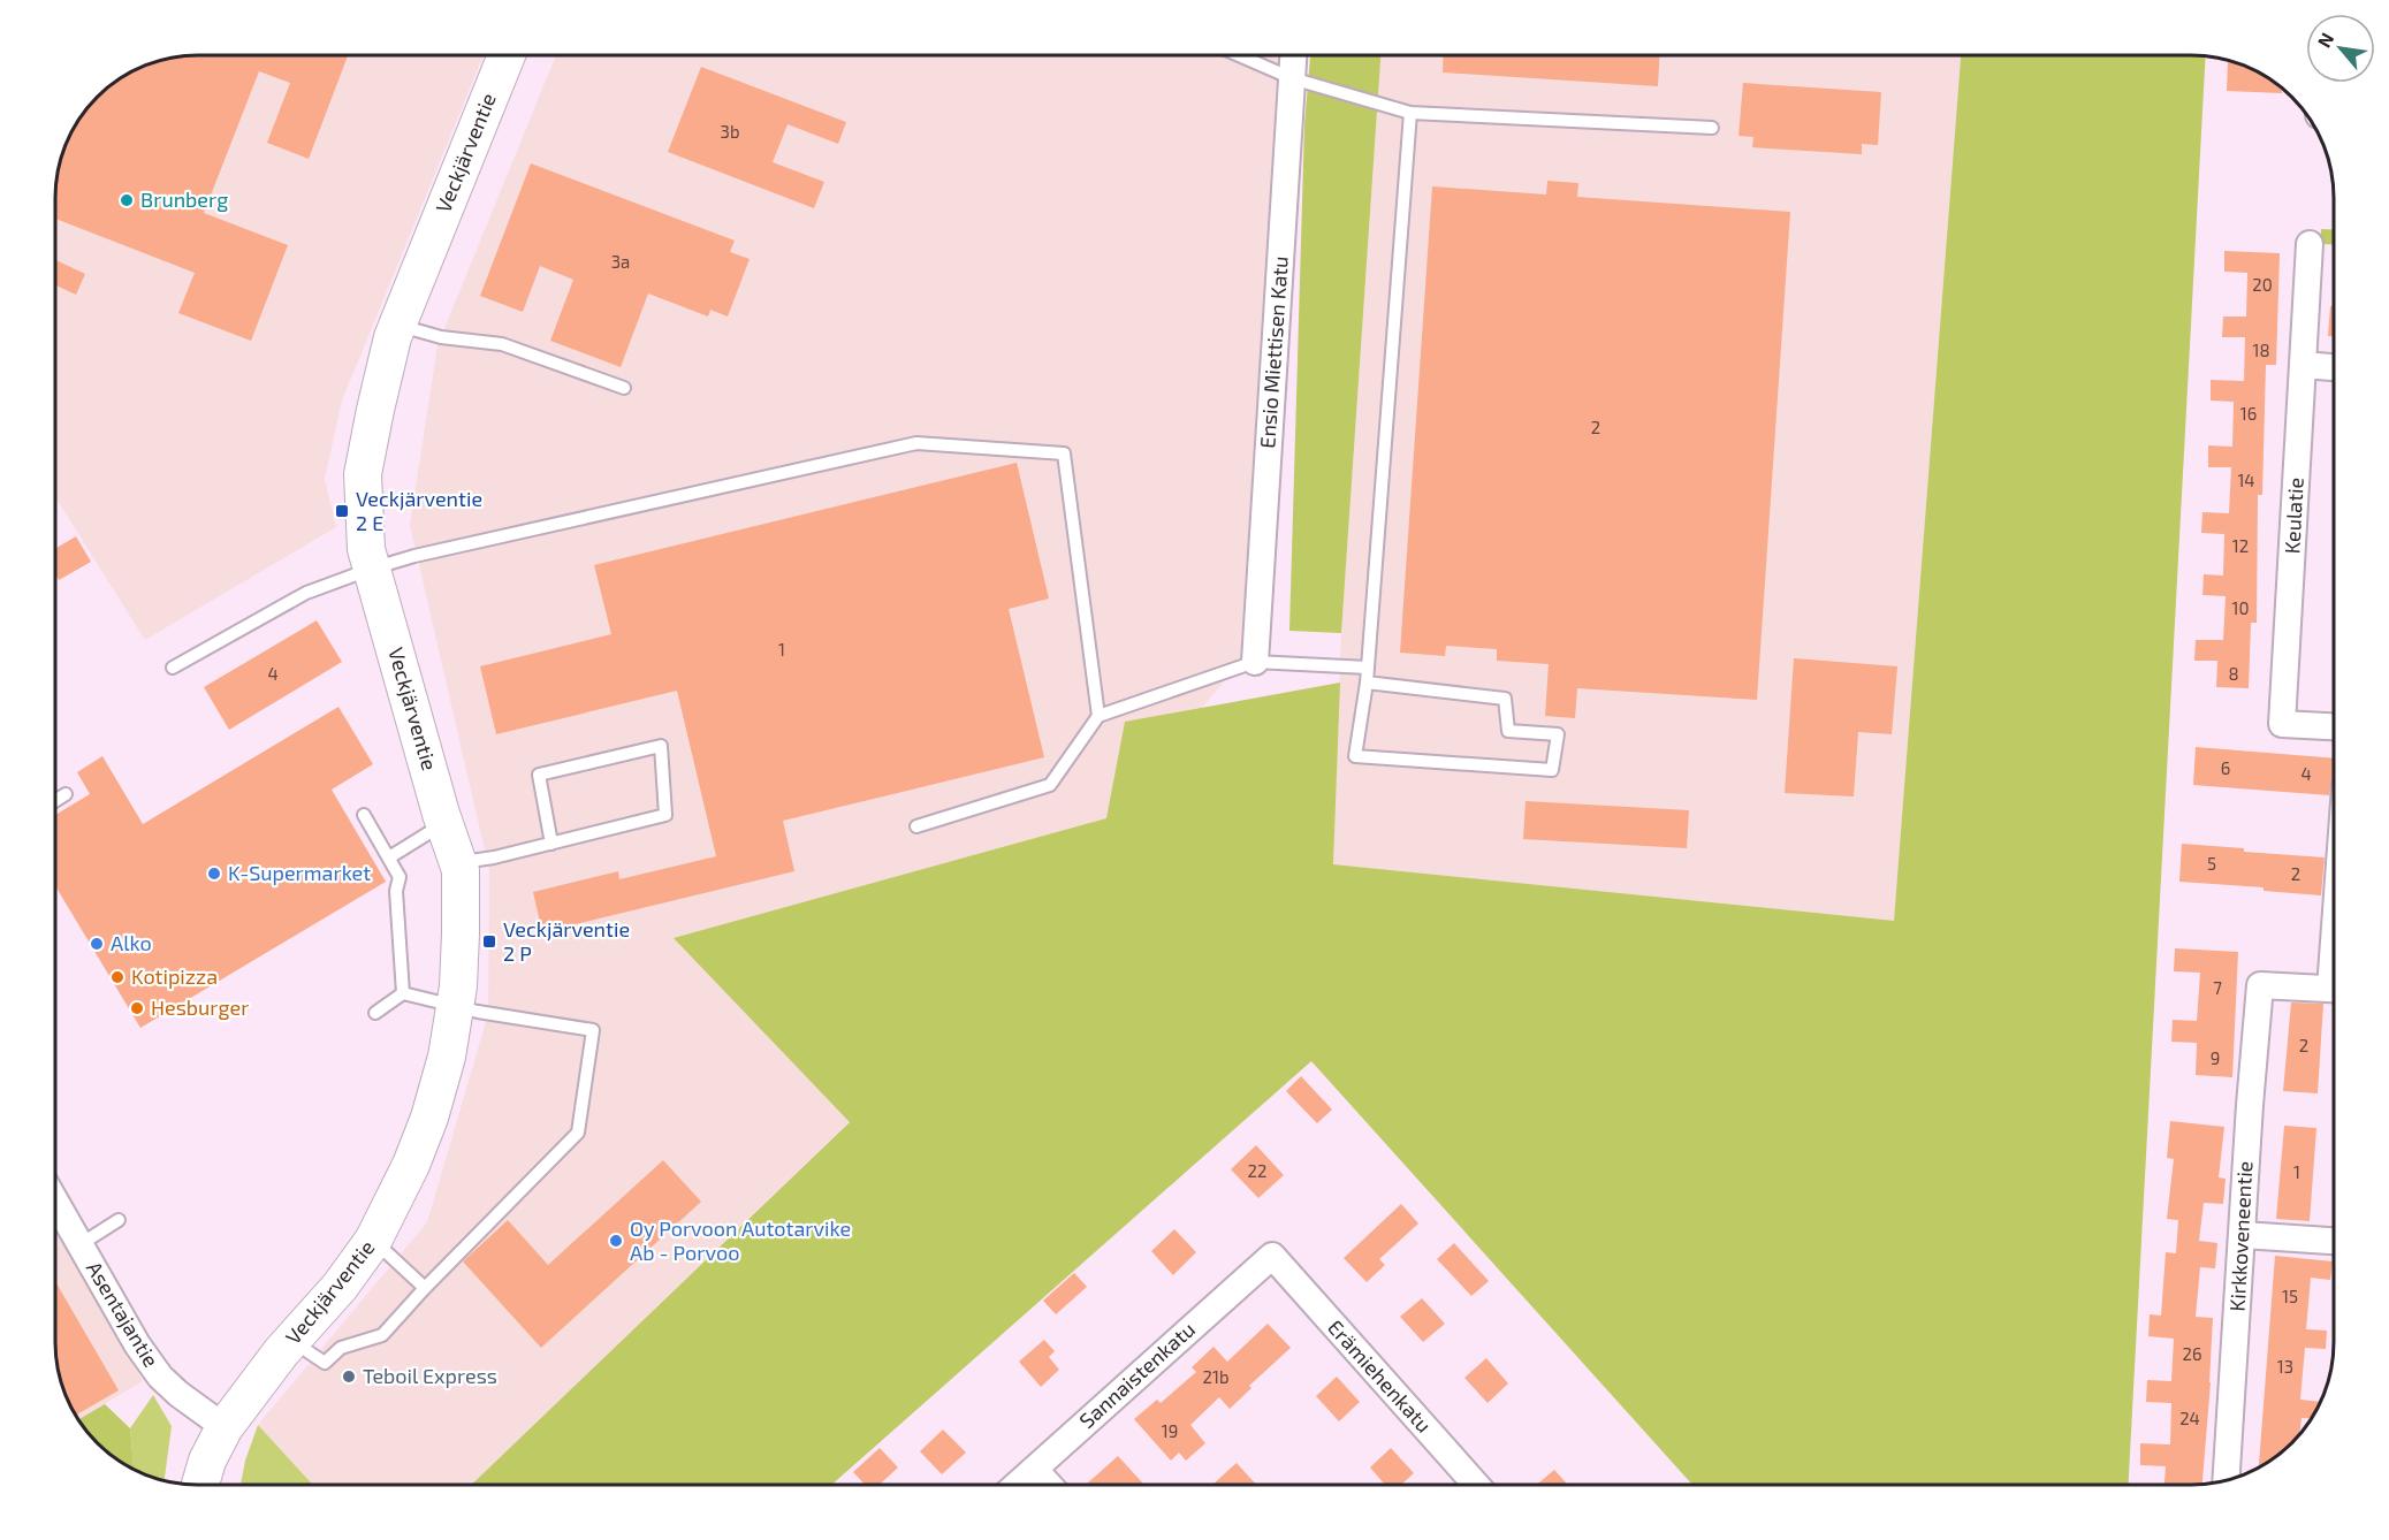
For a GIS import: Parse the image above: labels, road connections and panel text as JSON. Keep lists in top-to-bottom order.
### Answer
{
  "streets": {
    "main road": ["Veckjärventie"],
    "street": [
      "Ensio Miettisen Katu",
      "Keulatie",
      "Kirkkoveneentie",
      "Asentajantie",
      "Sannaistenkatu",
      "Erämiehenkatu"
    ]
  },
  "crossings": [
    ["Veckjärventie", "Asentajantie"],
    ["Sannaistenkatu", "Erämiehenkatu"]
  ],
  "places": {
    "other": [
      "Brunberg",
      "K-Supermarket",
      "Alko",
      "Kotipizza",
      "Hesburger",
      "Oy Porvoon Autotarvike Ab - Porvoo",
      "Teboil Express"
    ],
    "transit": ["Veckjärventie 2 E", "Veckjärventie 2 P"]
  },
  "house_numbers": [
    "3b",
    "3a",
    "20",
    "18",
    "16",
    "2",
    "14",
    "12",
    "10",
    "1",
    "4",
    "8",
    "6",
    "4",
    "5",
    "2",
    "7",
    "2",
    "9",
    "22",
    "1",
    "15",
    "26",
    "13",
    "21b",
    "24",
    "19"
  ],
  "north": "top left"
}
